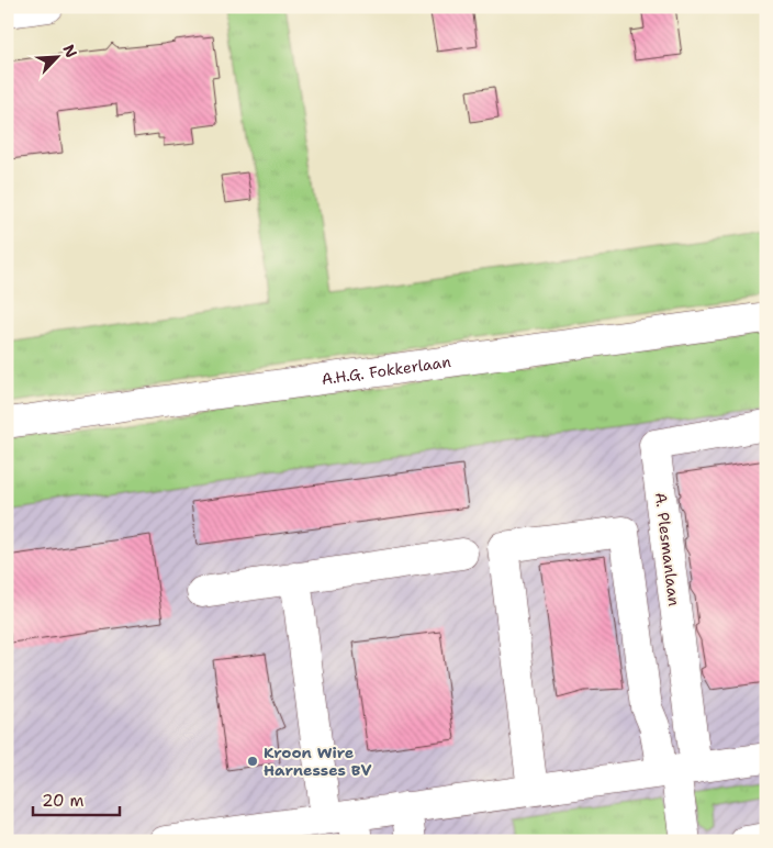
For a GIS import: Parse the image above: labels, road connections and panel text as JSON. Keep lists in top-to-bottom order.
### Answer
{
  "streets": {
    "main road": ["A.H.G. Fokkerlaan", "A. Plesmanlaan"]
  },
  "places": ["Kroon Wire Harnesses BV"],
  "scale_bar": "20 m",
  "north": "top right"
}
